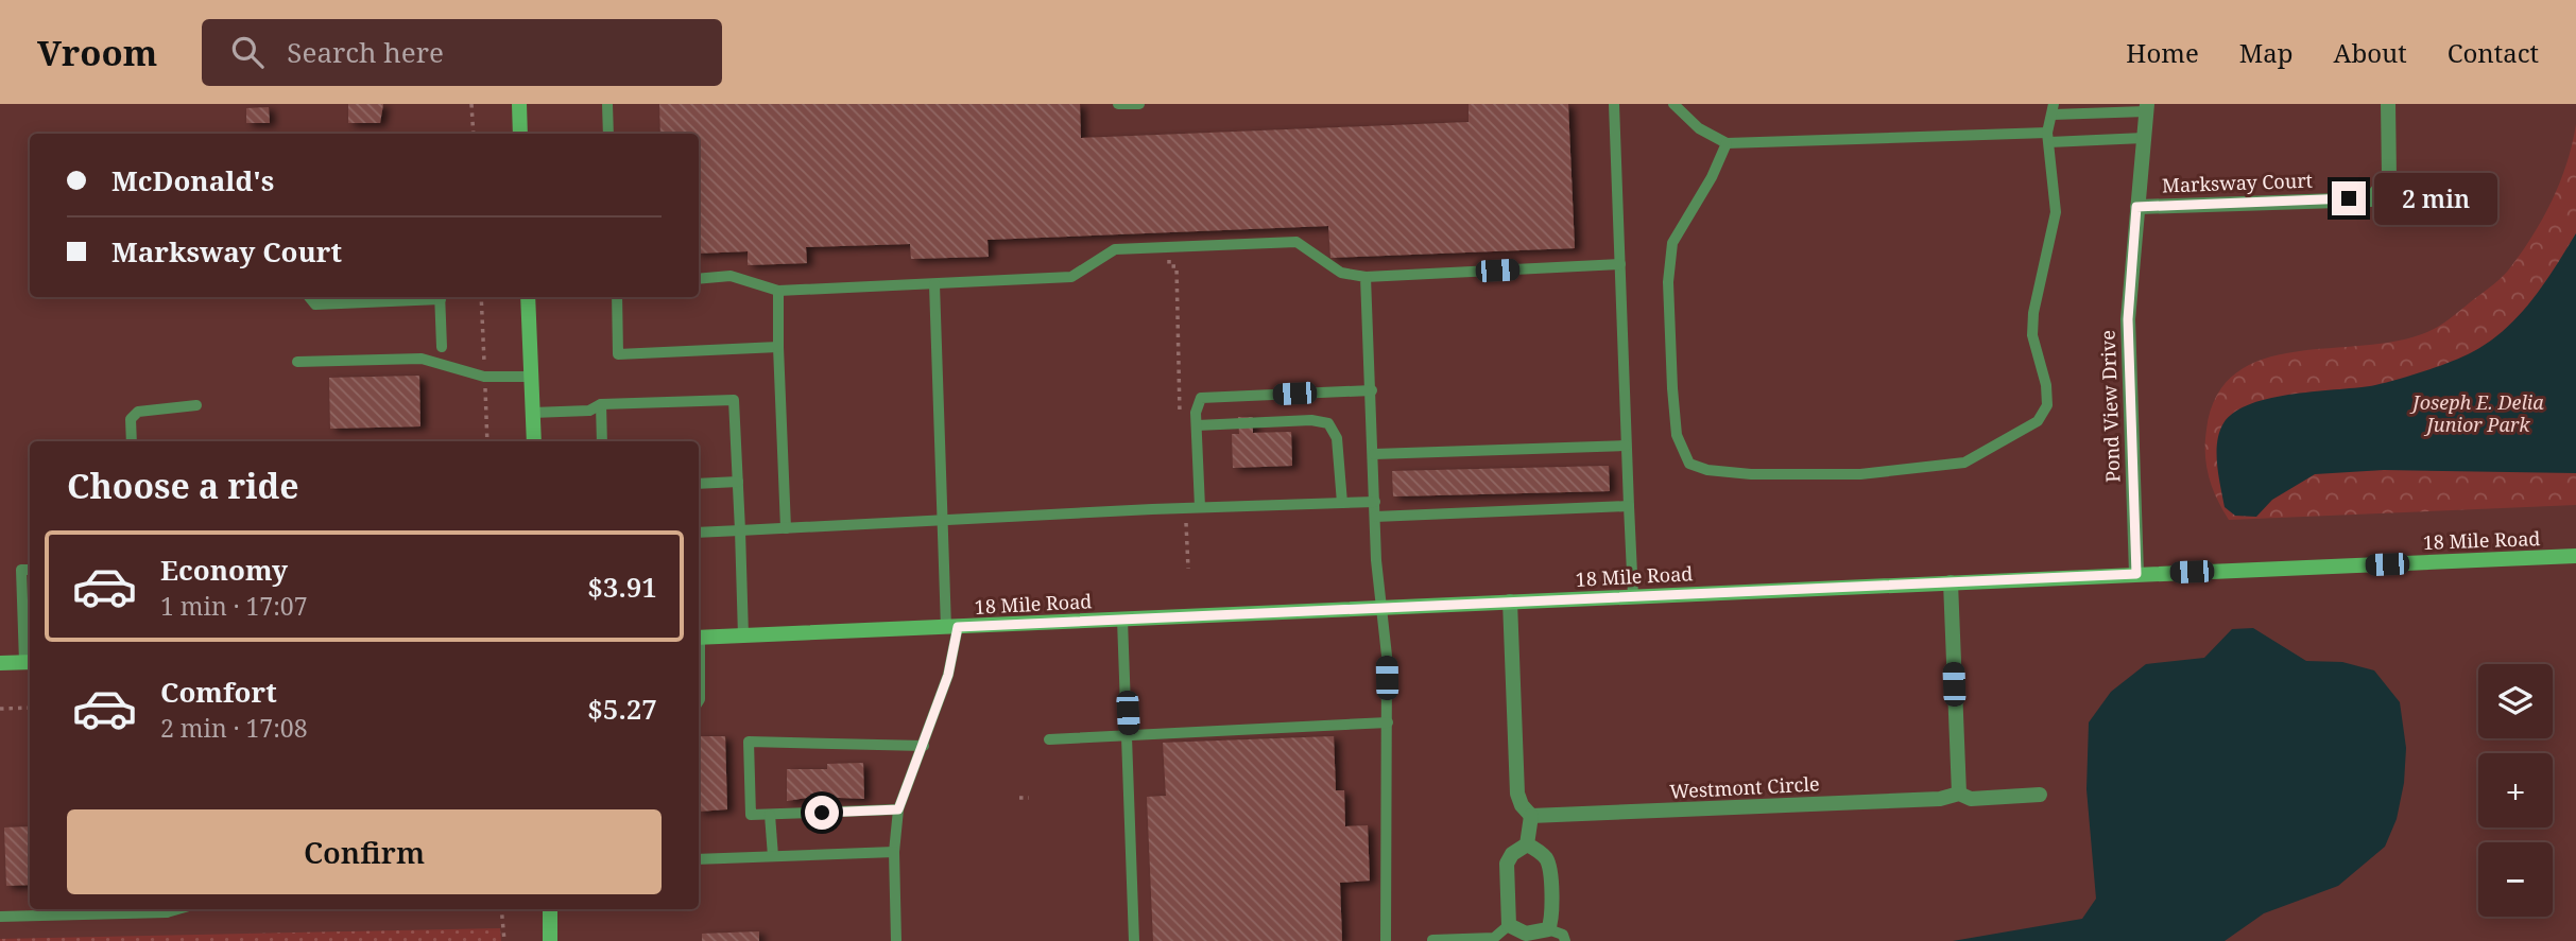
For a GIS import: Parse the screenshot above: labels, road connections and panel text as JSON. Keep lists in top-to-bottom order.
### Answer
{
  "streets": {
    "main road": ["18 Mile Road"],
    "street": ["Marksway Court", "Pond View Drive", "Westmont Circle"]
  },
  "crossings": [
    ["Marksway Court", "Pond View Drive"],
    ["Pond View Drive", "18 Mile Road"]
  ],
  "parks": ["Joseph E. Delia Junior Park"],
  "page": {
    "header": "Vroom",
    "search": "Search here",
    "nav": [
      "Home",
      "Map",
      "About",
      "Contact"
    ],
    "banner": ["McDonald's", "Marksway Court"],
    "bubble": "2 min",
    "heading": "Choose a ride",
    "list": [
      {
        "name": "Economy",
        "note": "1 min · 17:07",
        "value": "$3.91"
      },
      {
        "name": "Comfort",
        "note": "2 min · 17:08",
        "value": "$5.27"
      }
    ],
    "map_buttons": ["+", "−"],
    "buttons": "Confirm"
  }
}
